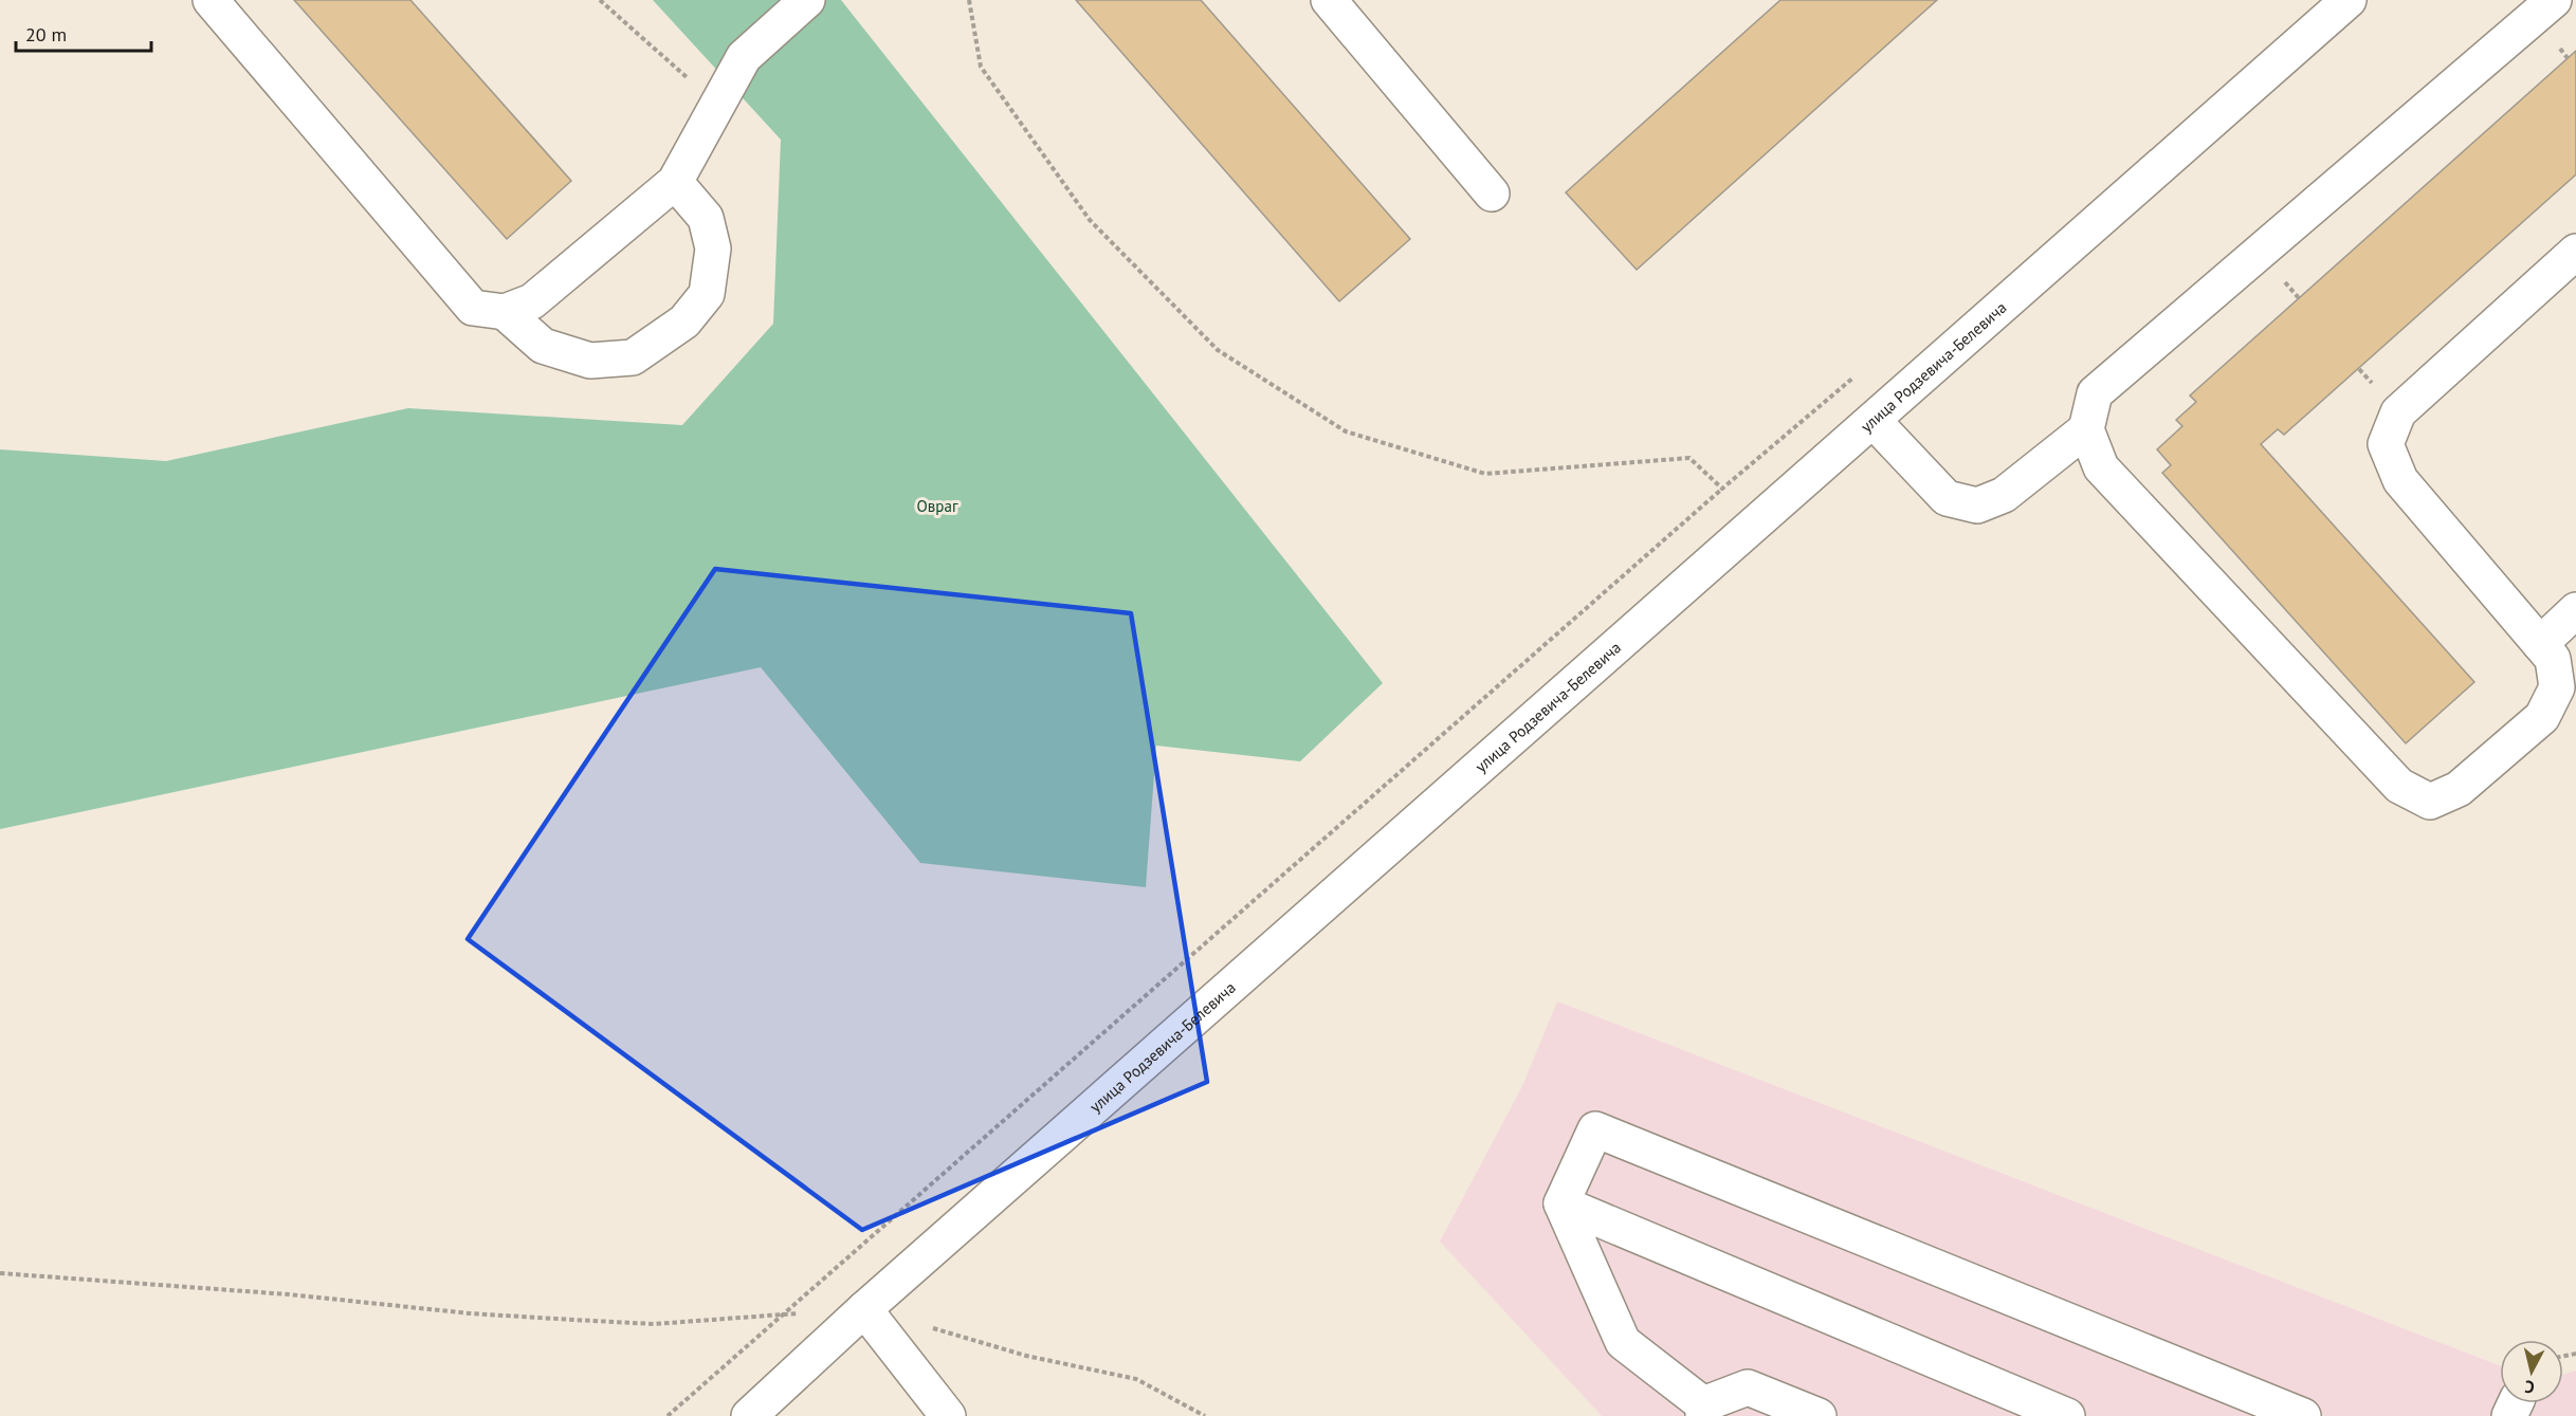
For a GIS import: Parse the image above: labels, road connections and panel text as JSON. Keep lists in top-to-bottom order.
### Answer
{
  "streets": {
    "street": ["улица Родзевича-Белевича"]
  },
  "parks": ["Овраг"],
  "scale_bar": "20 m",
  "north": "bottom"
}
